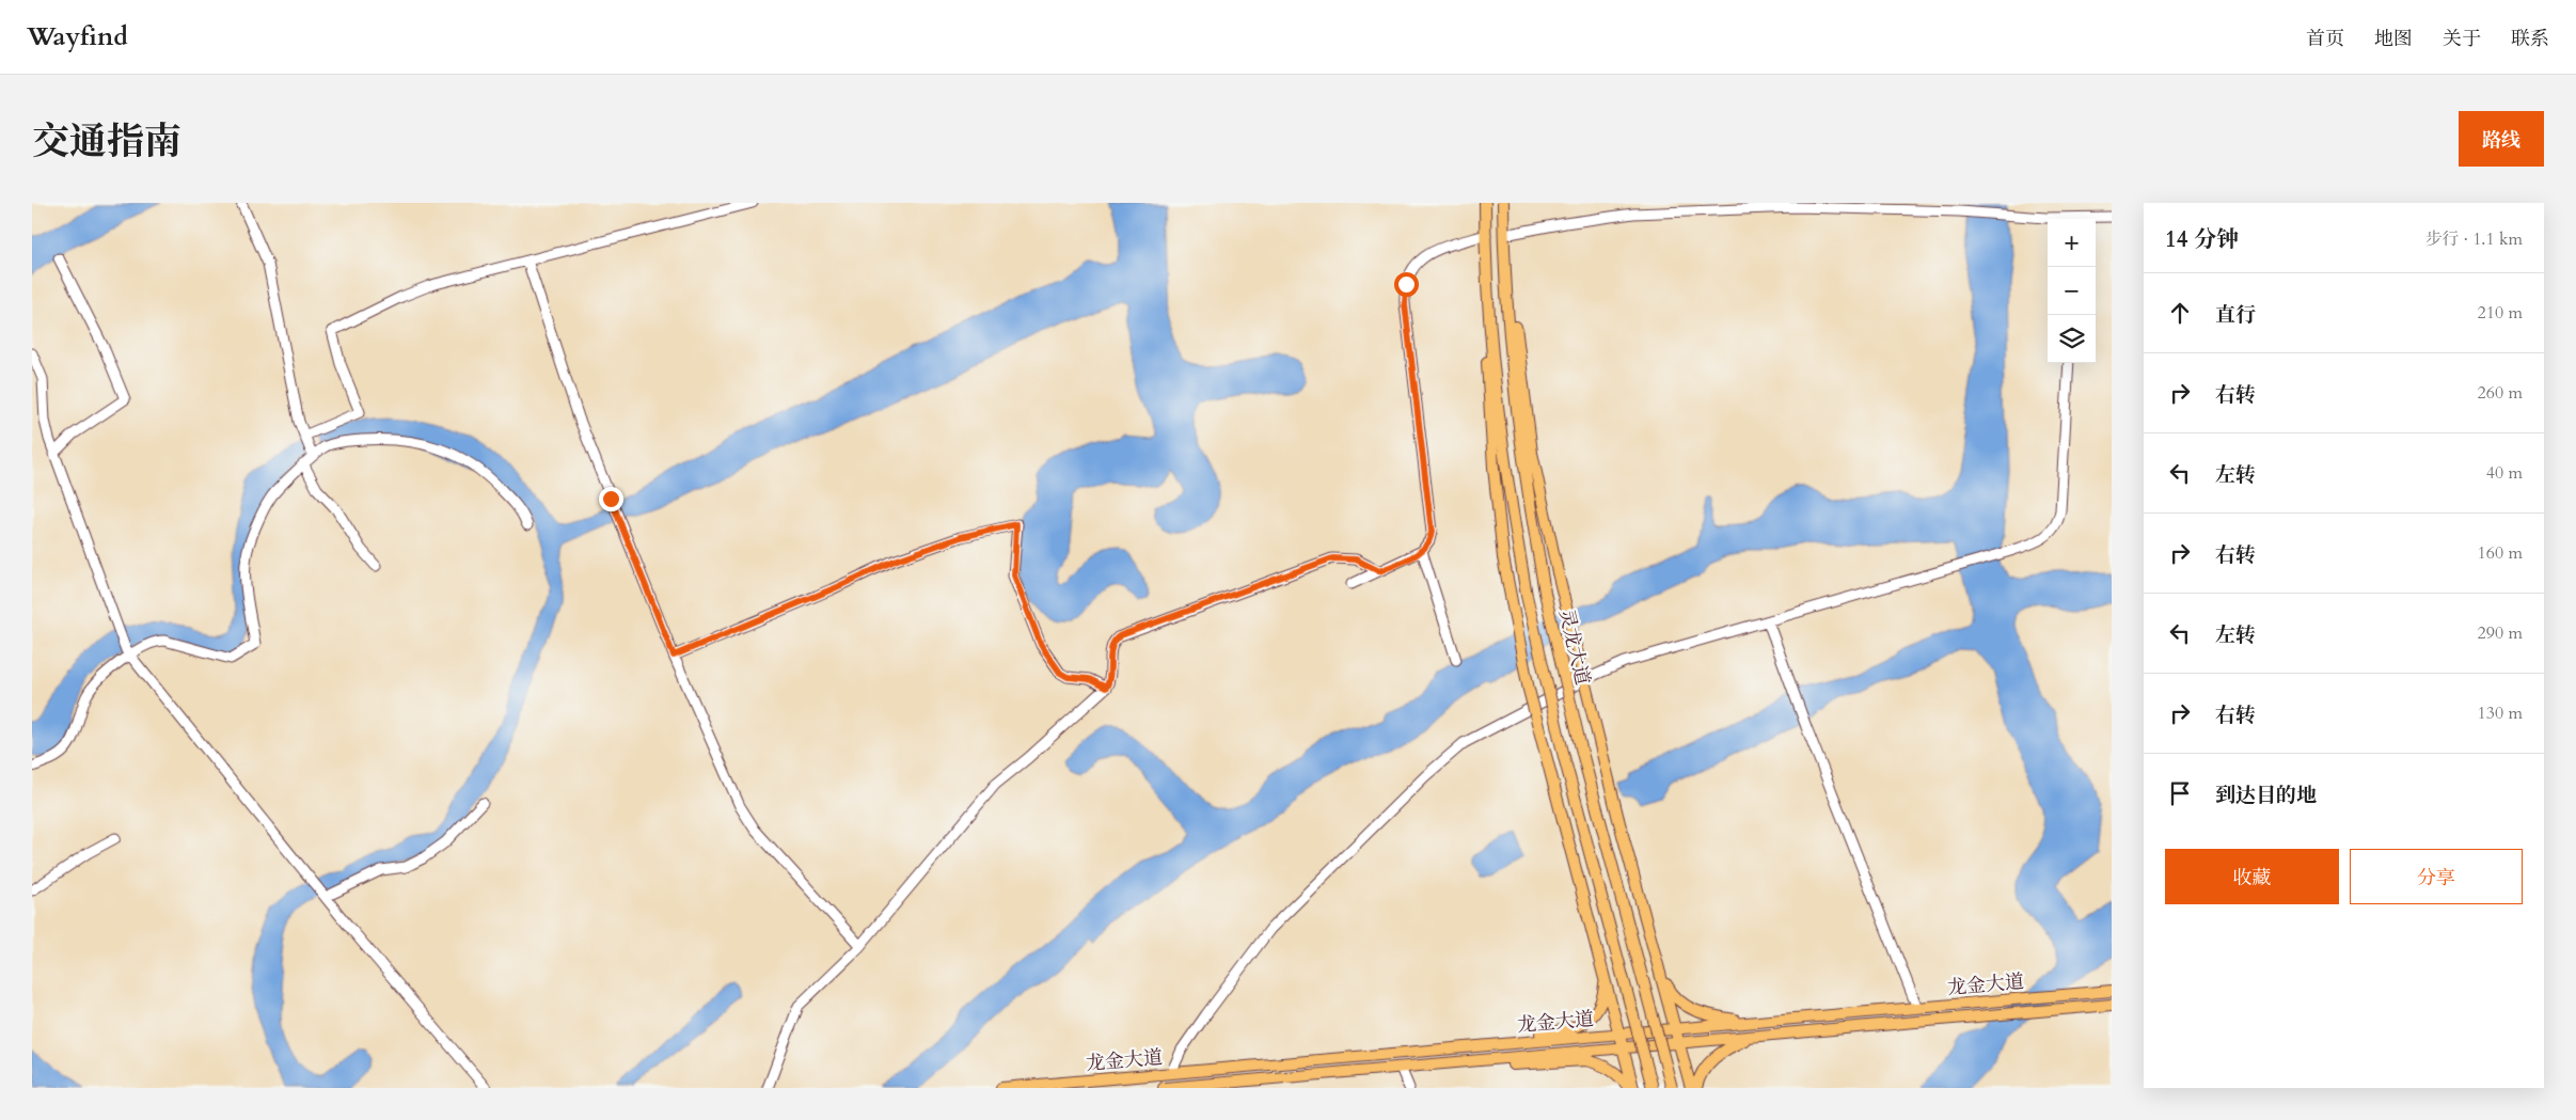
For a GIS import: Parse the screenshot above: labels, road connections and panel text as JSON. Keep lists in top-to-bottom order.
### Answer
{
  "streets": {
    "main road": ["灵龙大道", "龙金大道"]
  },
  "page": {
    "header": "Wayfind",
    "nav": [
      "首页",
      "地图",
      "关于",
      "联系"
    ],
    "title": "交通指南",
    "buttons": [
      "路线",
      ["收藏", "分享"]
    ],
    "heading": ["14 分钟", "步行 · 1.1 km"],
    "map_buttons": ["+", "−"],
    "list": [
      ["直行", "210 m"],
      ["右转", "260 m"],
      ["左转", "40 m"],
      ["右转", "160 m"],
      ["左转", "290 m"],
      ["右转", "130 m"],
      "到达目的地"
    ]
  }
}
